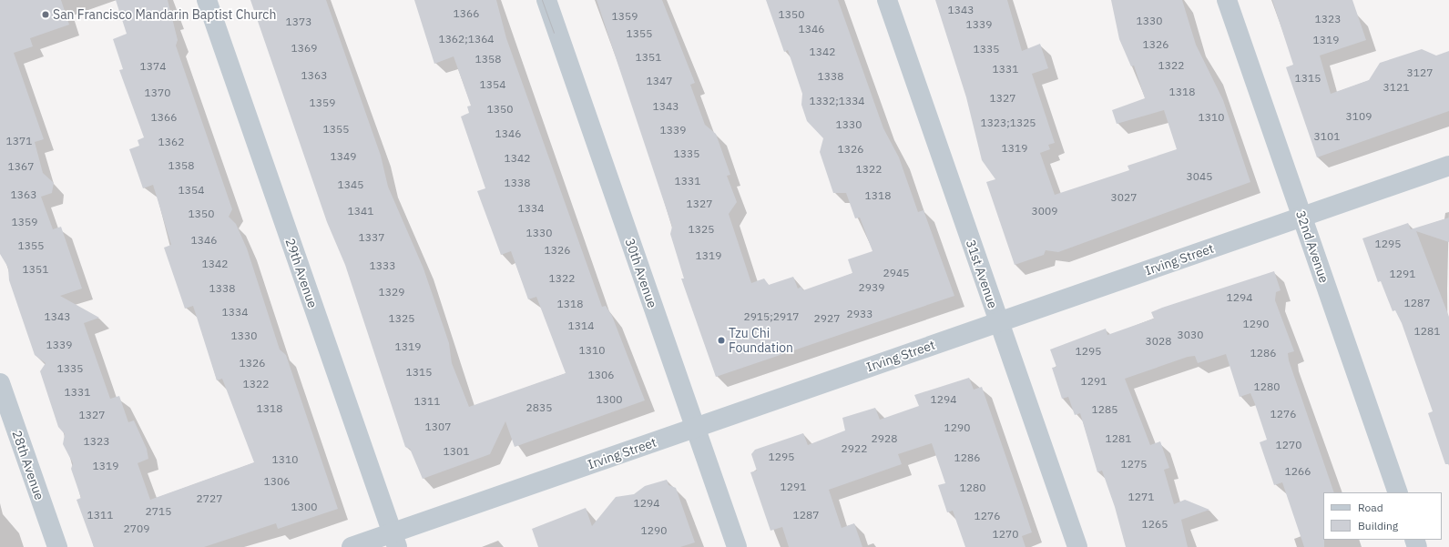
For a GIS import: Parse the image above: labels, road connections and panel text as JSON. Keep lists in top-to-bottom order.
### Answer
{
  "streets": {
    "street": [
      "32nd Avenue",
      "Irving Street",
      "29th Avenue",
      "30th Avenue",
      "31st Avenue",
      "28th Avenue"
    ]
  },
  "crossings": [
    ["32nd Avenue", "Irving Street"],
    ["Irving Street", "29th Avenue"],
    ["Irving Street", "30th Avenue"],
    ["Irving Street", "31st Avenue"]
  ],
  "places": ["San Francisco Mandarin Baptist Church", "Tzu Chi Foundation"],
  "house_numbers": [
    "1343",
    "1366",
    "1350",
    "1359",
    "1323",
    "1330",
    "1373",
    "1339",
    "1346",
    "1355",
    "1362;1364",
    "1319",
    "1326",
    "1369",
    "1335",
    "1342",
    "1351",
    "1358",
    "1322",
    "1374",
    "1331",
    "3127",
    "1363",
    "1338",
    "1315",
    "1347",
    "1354",
    "3121",
    "1318",
    "1370",
    "1327",
    "1332;1334",
    "1359",
    "1343",
    "1350",
    "3109",
    "1366",
    "1310",
    "1323;1325",
    "1330",
    "1355",
    "1339",
    "1346",
    "3101",
    "1371",
    "1362",
    "1319",
    "1326",
    "1335",
    "1349",
    "1342",
    "1358",
    "1367",
    "1322",
    "3045",
    "1331",
    "1338",
    "1345",
    "1354",
    "1363",
    "1318",
    "3027",
    "1327",
    "1334",
    "1341",
    "3009",
    "1350",
    "1359",
    "1325",
    "1330",
    "1337",
    "1346",
    "1295",
    "1355",
    "1326",
    "1319",
    "1342",
    "1333",
    "1351",
    "2945",
    "1291",
    "1322",
    "2939",
    "1338",
    "1329",
    "1294",
    "1287",
    "1318",
    "1334",
    "2933",
    "1343",
    "2915;2917",
    "1325",
    "2927",
    "1290",
    "1314",
    "1281",
    "3030",
    "1330",
    "3028",
    "1339",
    "1319",
    "1310",
    "1295",
    "1286",
    "1326",
    "1335",
    "1315",
    "1306",
    "1291",
    "1322",
    "1280",
    "1331",
    "1300",
    "1294",
    "1311",
    "2835",
    "1318",
    "1285",
    "1276",
    "1327",
    "1307",
    "1290",
    "2928",
    "1281",
    "1323",
    "1270",
    "2922",
    "1301",
    "1295",
    "1286",
    "1310",
    "1275",
    "1319",
    "1266",
    "1306",
    "1291",
    "1280",
    "1271",
    "2727",
    "1294",
    "1300",
    "2715",
    "1311",
    "1287",
    "1276",
    "1265",
    "2709",
    "1290",
    "1270"
  ],
  "legend": ["Road", "Building"]
}
